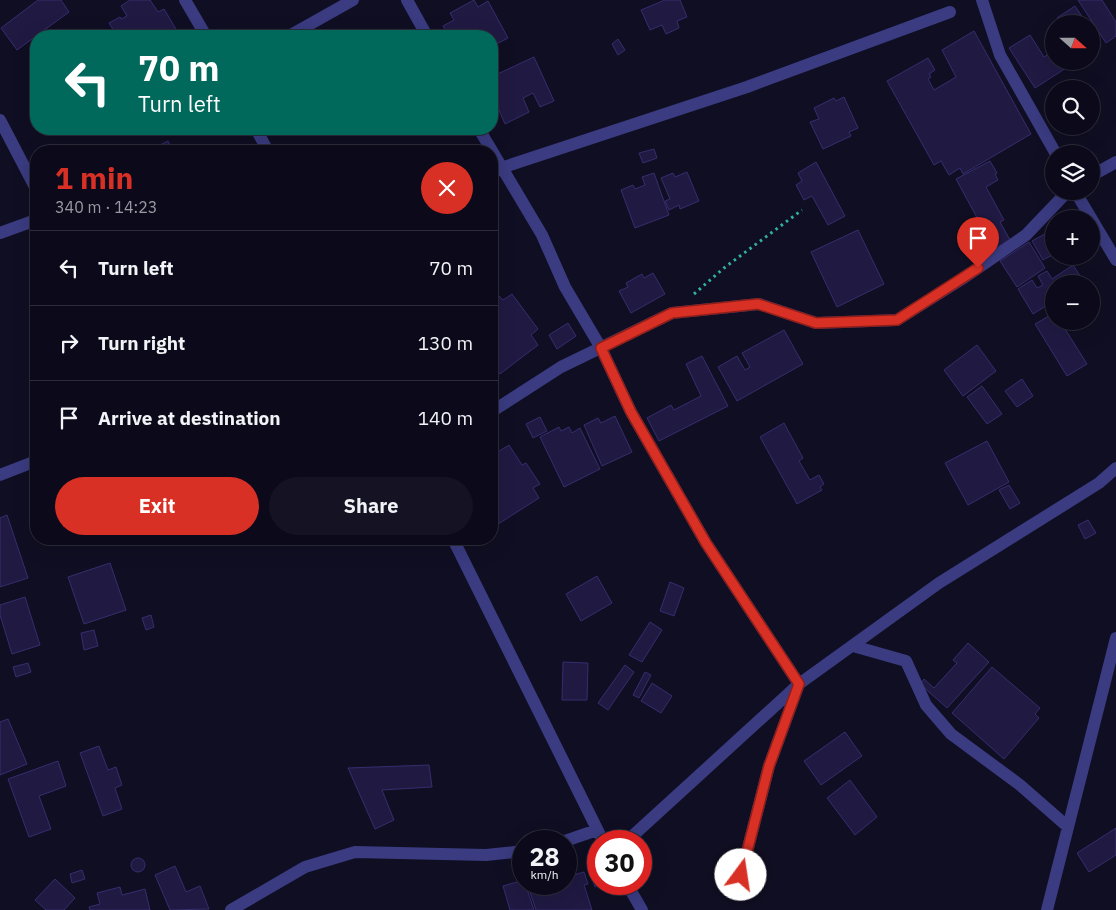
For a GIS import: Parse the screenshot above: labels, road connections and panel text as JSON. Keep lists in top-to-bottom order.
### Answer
{
  "north": "right",
  "page": {
    "map_buttons": ["+", "−"],
    "turn": ["70 m", "Turn left"],
    "heading": ["1 min", "340 m · 14:23"],
    "list": [
      {
        "name": "Turn left",
        "value": "70 m"
      },
      {
        "name": "Turn right",
        "value": "130 m"
      },
      {
        "name": "Arrive at destination",
        "value": "140 m"
      }
    ],
    "buttons": ["Exit", "Share"],
    "speed": "28 km/h",
    "limit": "30"
  }
}
